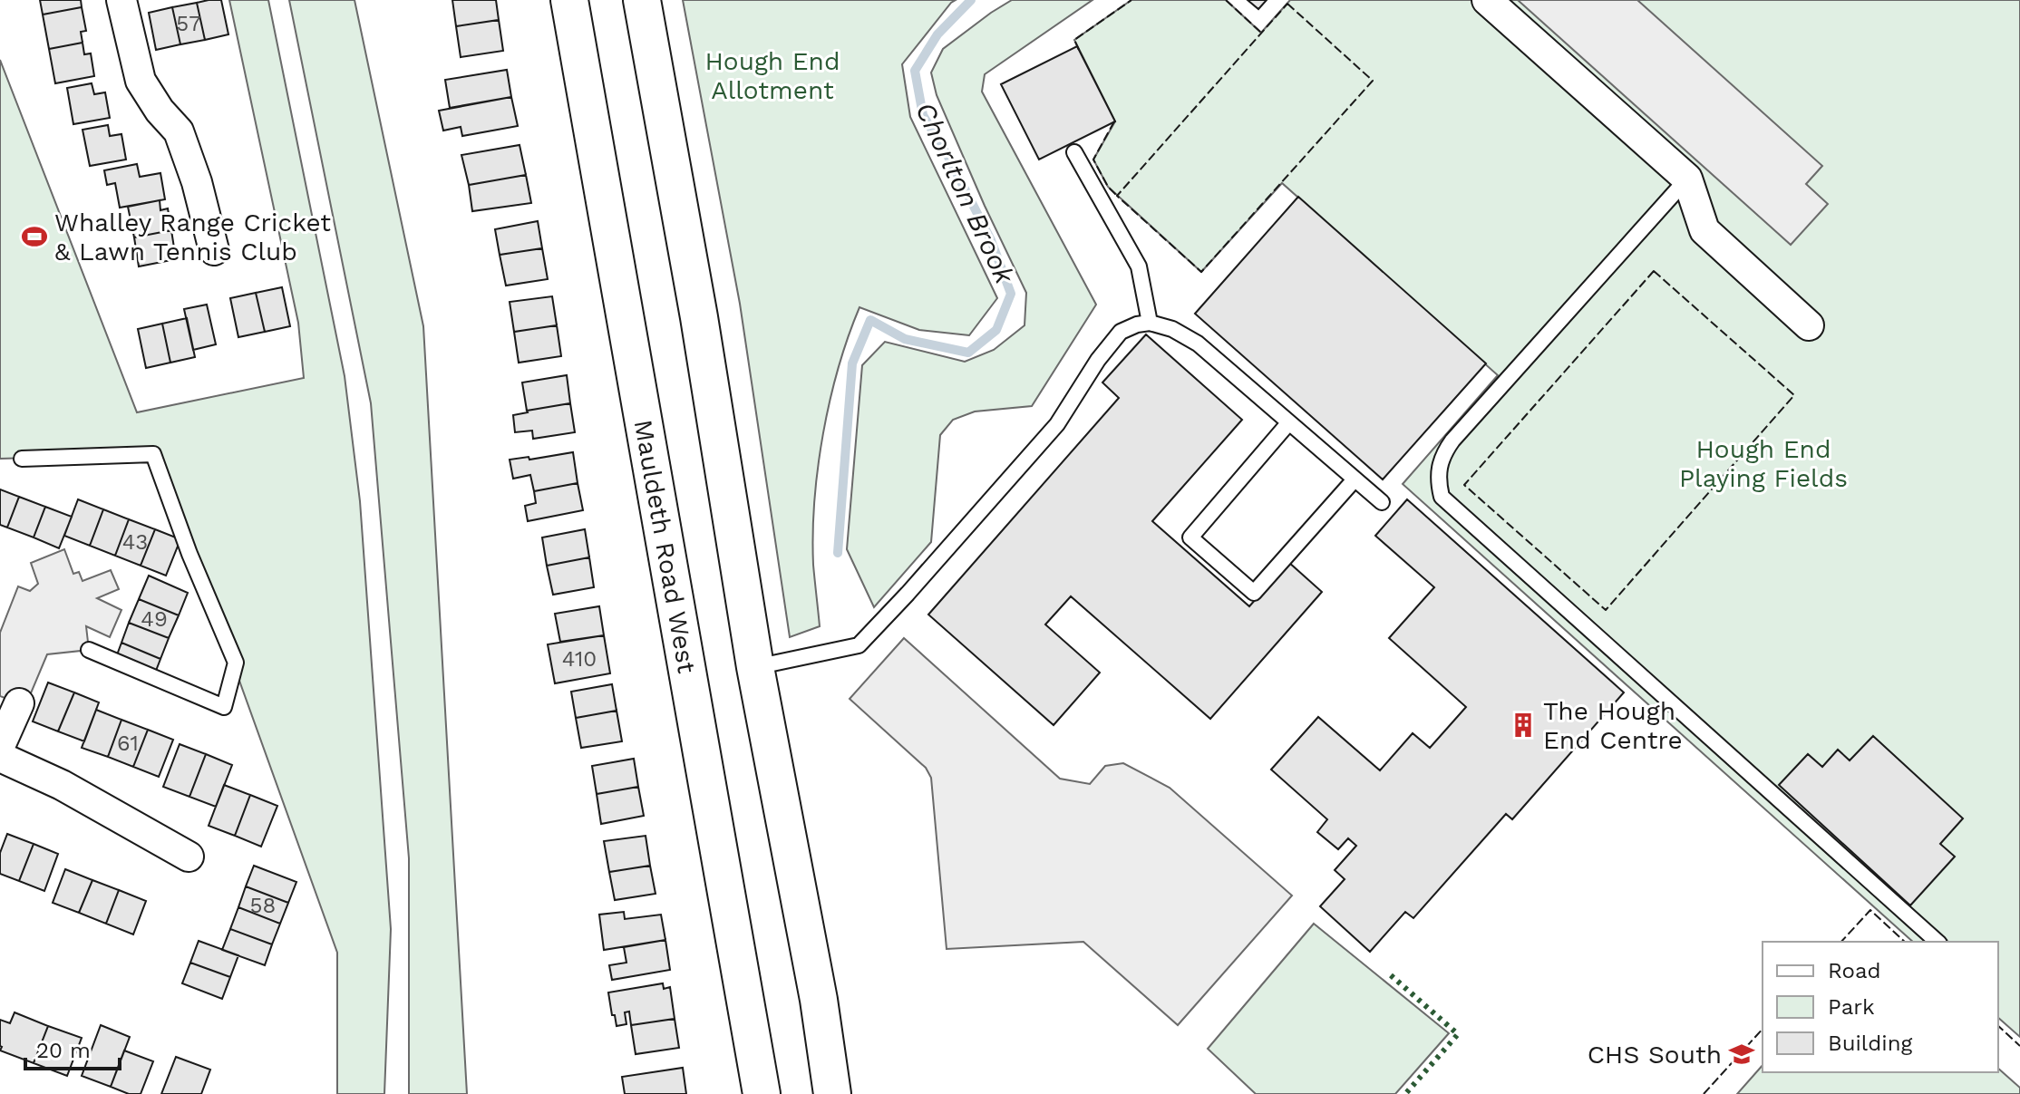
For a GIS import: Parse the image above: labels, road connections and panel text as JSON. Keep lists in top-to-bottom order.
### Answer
{
  "streets": {
    "street": ["Mauldeth Road West"]
  },
  "water": ["Chorlton Brook"],
  "parks": ["Hough End Allotment", "Hough End Playing Fields"],
  "places": {
    "sports": ["Whalley Range Cricket & Lawn Tennis Club"],
    "building": ["The Hough End Centre"],
    "school or university": ["CHS South"]
  },
  "house_numbers": [
    "57",
    "43",
    "49",
    "410",
    "61",
    "58"
  ],
  "legend": ["Road", "Park", "Building"],
  "scale_bar": "20 m"
}
